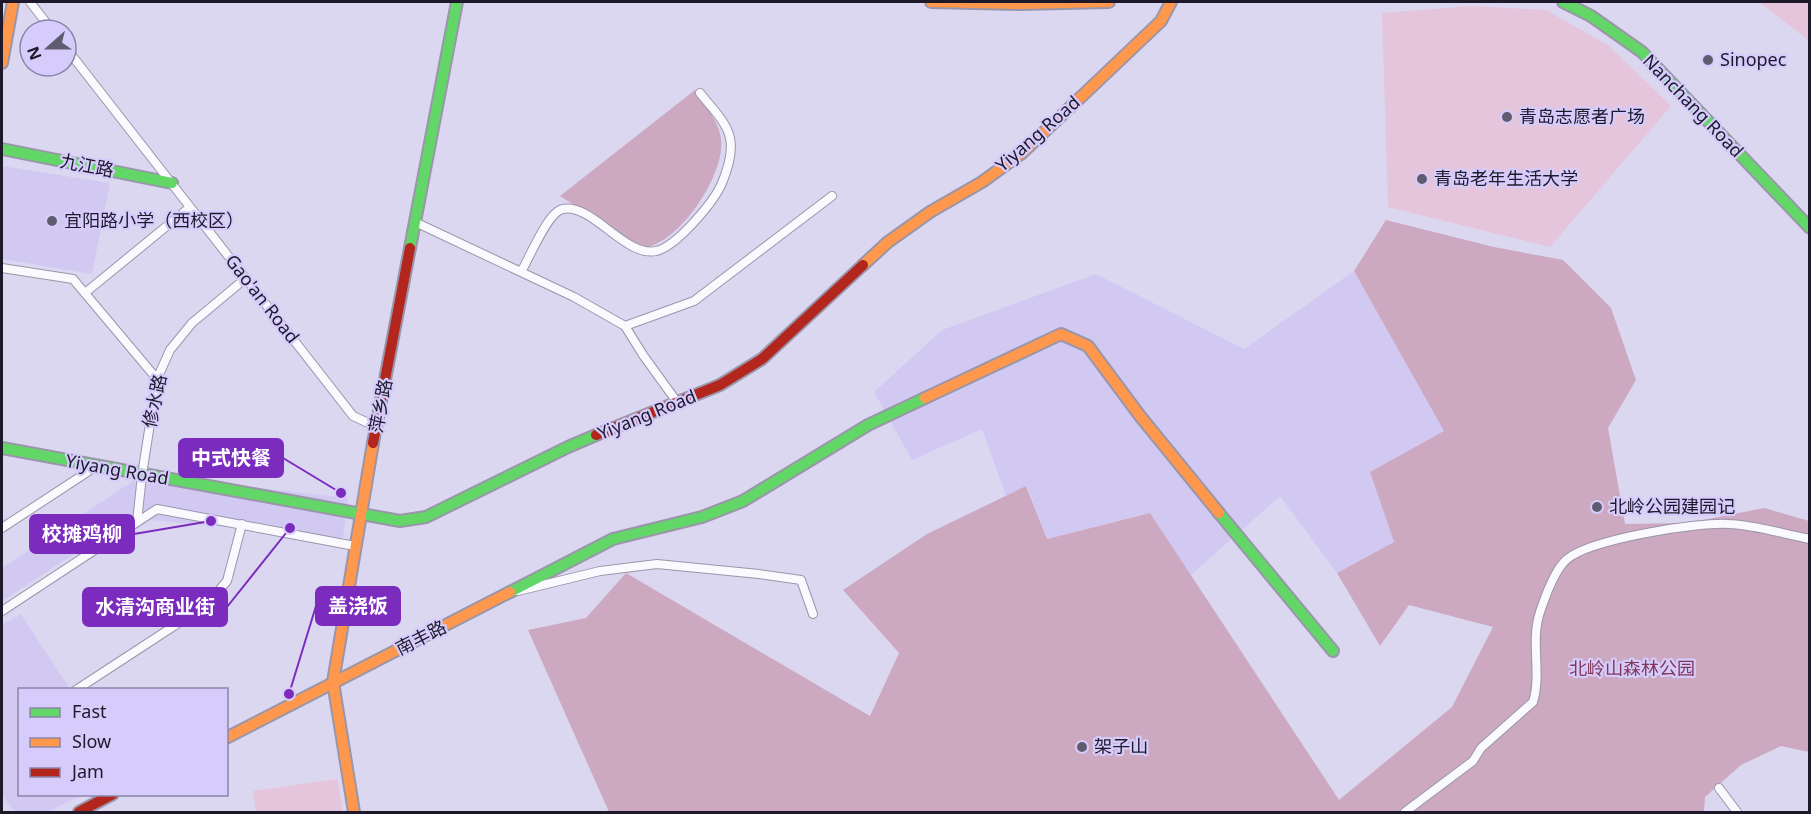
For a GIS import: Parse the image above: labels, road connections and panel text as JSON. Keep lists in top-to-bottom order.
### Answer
{
  "streets": {
    "street": [
      "Nanchang Road",
      "Yiyang Road",
      "九江路",
      "Gao'an Road",
      "修水路",
      "萍乡路",
      "南丰路"
    ]
  },
  "crossings": [
    ["Yiyang Road", "修水路"],
    ["Yiyang Road", "萍乡路"],
    ["九江路", "Gao'an Road"],
    ["Gao'an Road", "修水路"],
    ["Gao'an Road", "萍乡路"],
    ["萍乡路", "南丰路"]
  ],
  "parks": ["北岭山森林公园"],
  "places": [
    "Sinopec",
    "青岛志愿者广场",
    "青岛老年生活大学",
    "宜阳路小学（西校区）",
    "中式快餐",
    "北岭公园建园记",
    "校摊鸡柳",
    "水清沟商业街",
    "盖浇饭",
    "架子山"
  ],
  "legend": ["Fast", "Slow", "Jam"],
  "north": "left"
}
